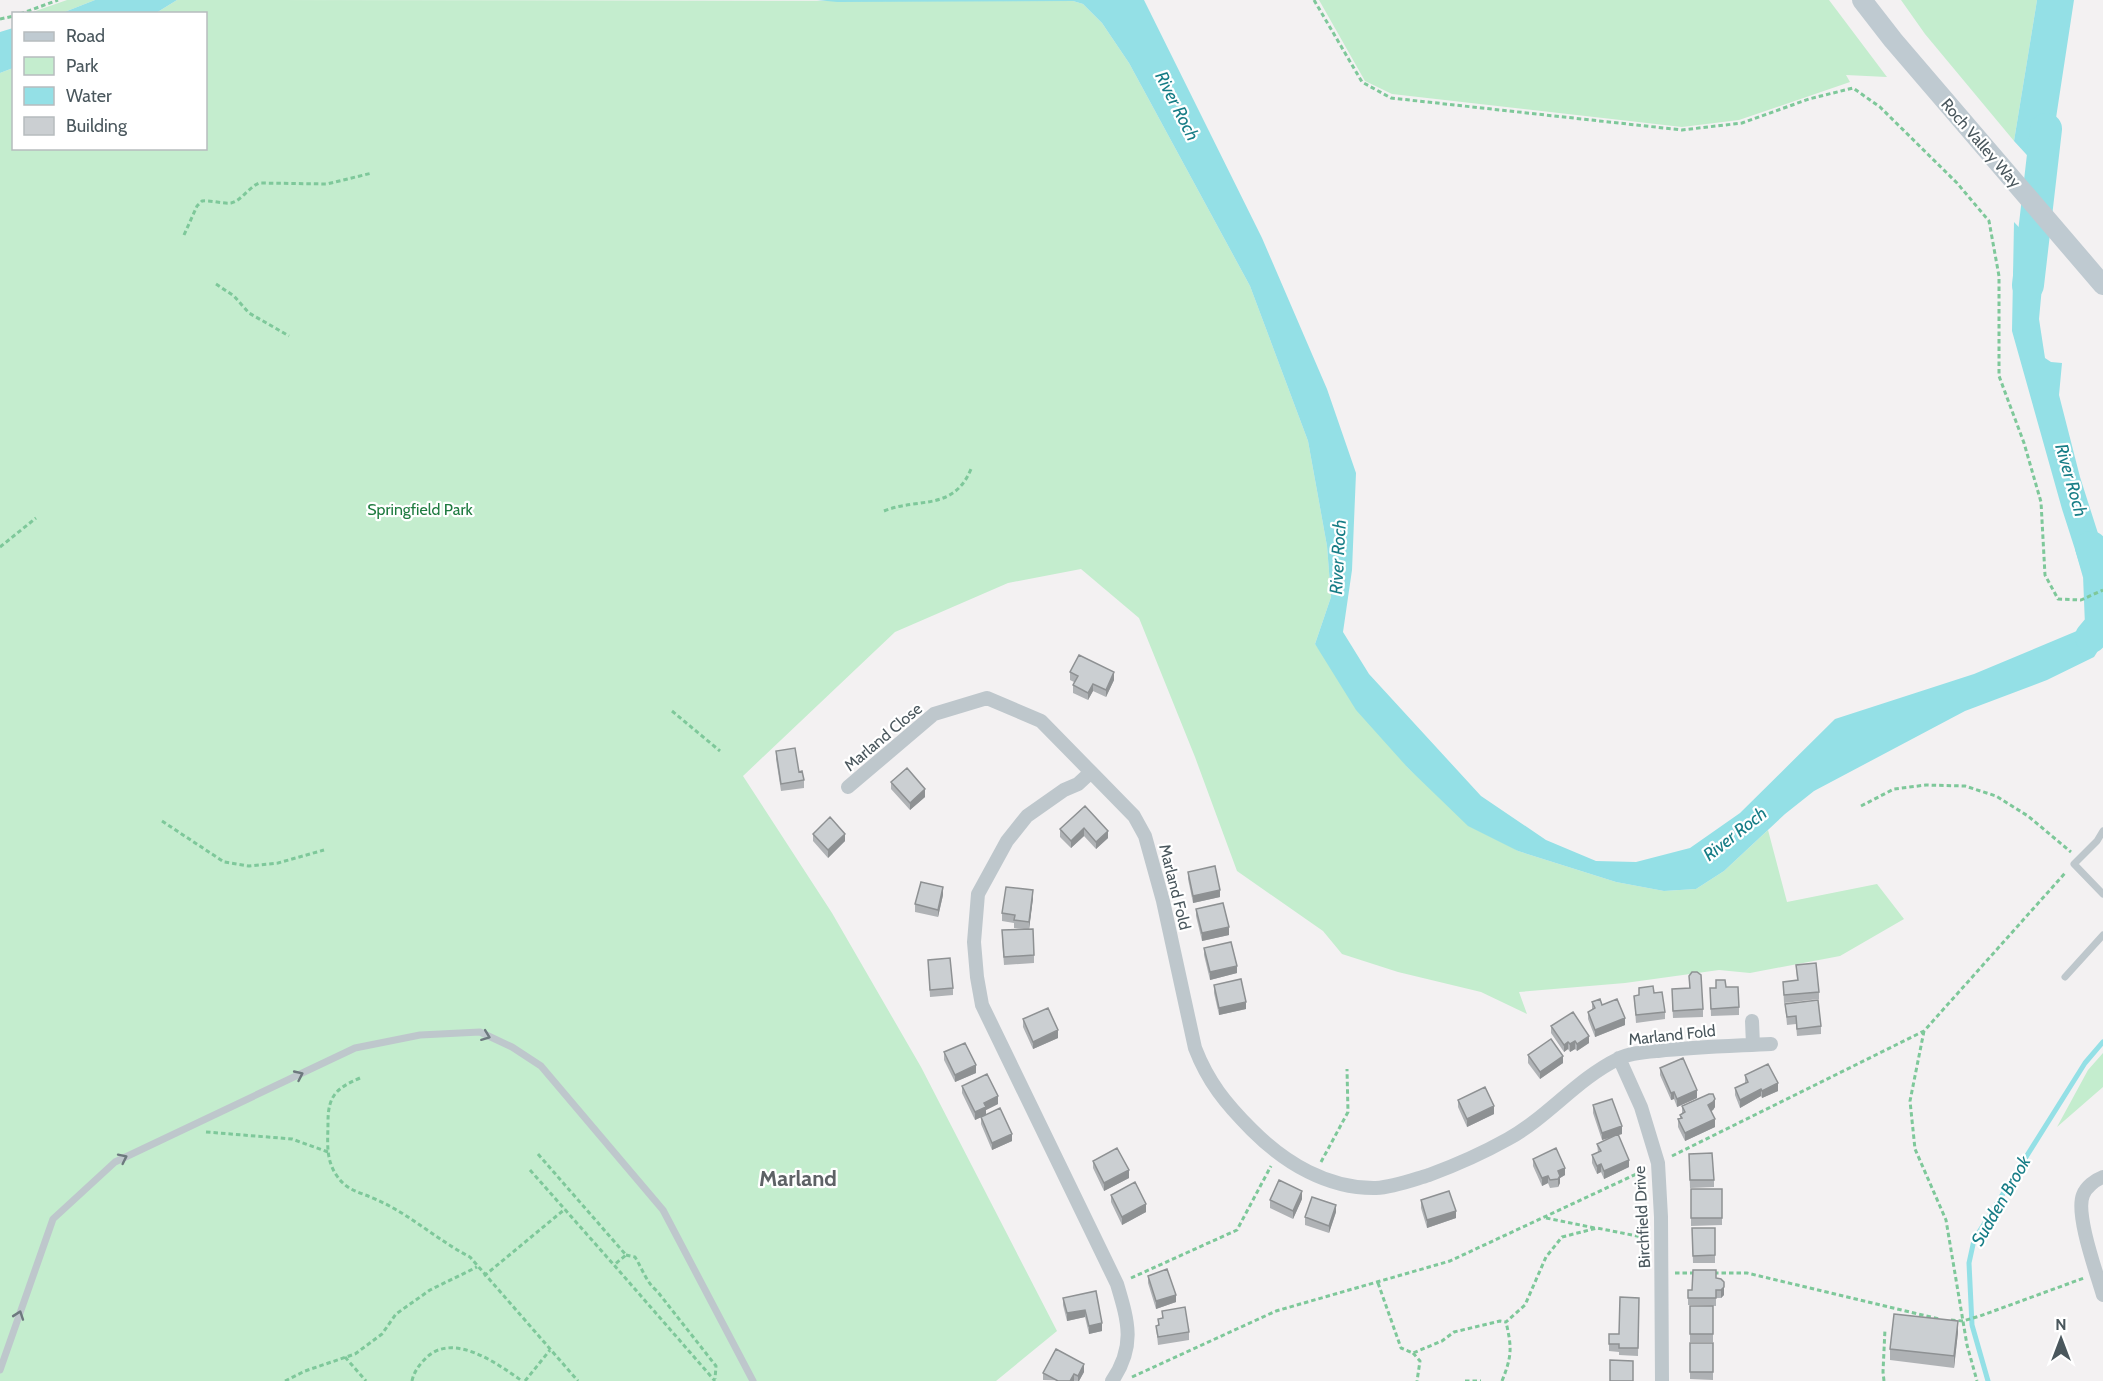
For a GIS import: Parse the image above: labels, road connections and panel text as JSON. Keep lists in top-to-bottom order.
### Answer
{
  "streets": {
    "main road": ["Roch Valley Way"],
    "street": ["Marland Close", "Marland Fold", "Birchfield Drive"]
  },
  "crossings": [
    ["Marland Close", "Marland Fold"],
    ["Marland Fold", "Birchfield Drive"]
  ],
  "districts": ["Marland"],
  "water": ["River Roch", "Sudden Brook"],
  "parks": ["Springfield Park"],
  "legend": [
    "Road",
    "Park",
    "Water",
    "Building"
  ],
  "north": "top"
}
